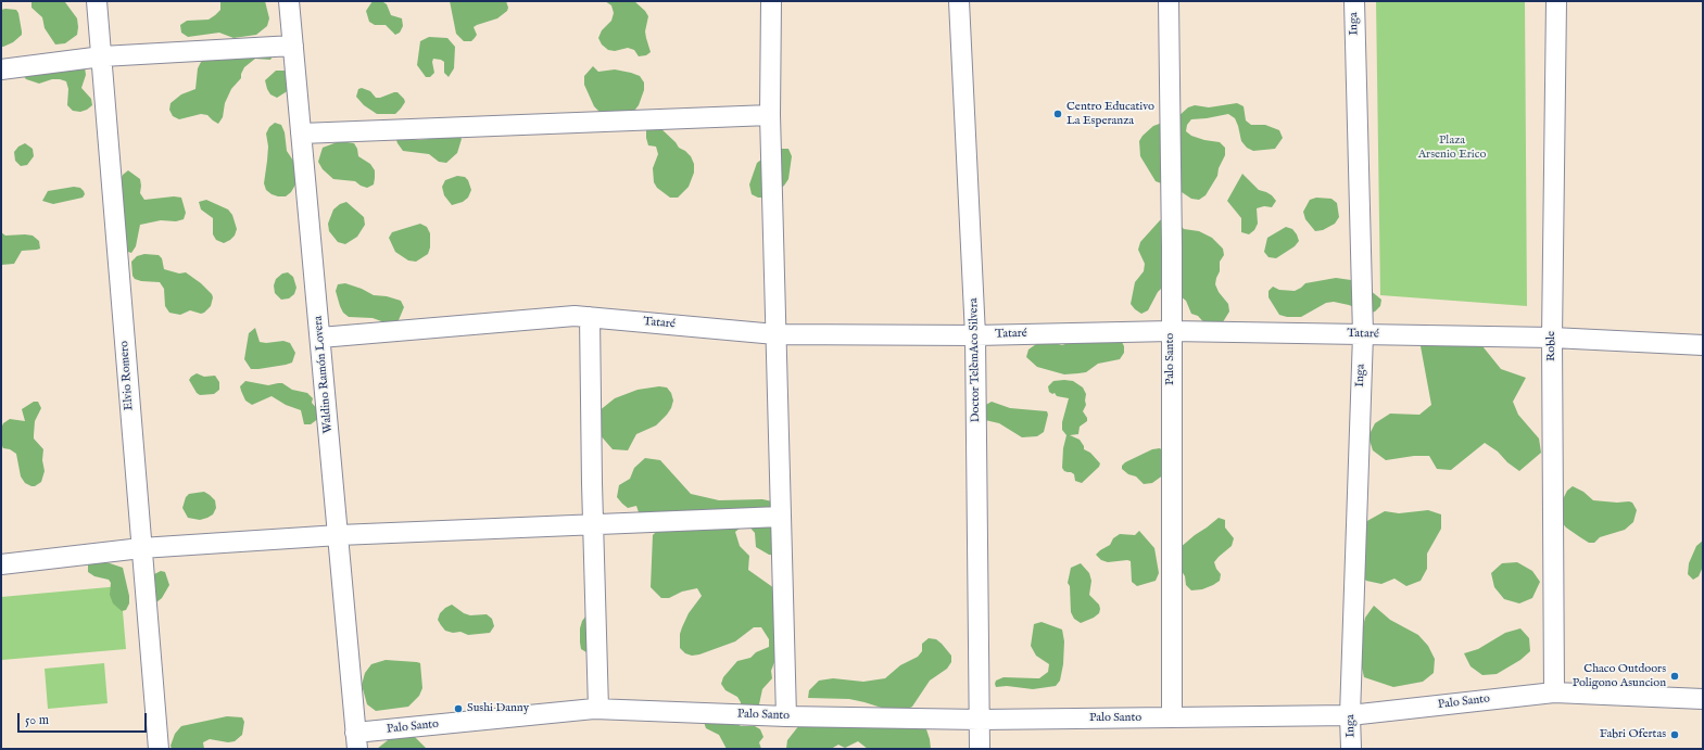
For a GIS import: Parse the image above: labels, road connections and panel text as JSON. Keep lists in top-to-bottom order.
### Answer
{
  "streets": {
    "street": [
      "Inga",
      "Tataré",
      "Roble",
      "Palo Santo",
      "Doctor TelèmAco Silvera",
      "Waldino Ramón Lovera",
      "Elvio Romero"
    ]
  },
  "crossings": [
    ["Inga", "Tataré"],
    ["Inga", "Palo Santo"],
    ["Tataré", "Roble"],
    ["Tataré", "Palo Santo"],
    ["Tataré", "Doctor TelèmAco Silvera"],
    ["Tataré", "Waldino Ramón Lovera"],
    ["Roble", "Palo Santo"],
    ["Palo Santo", "Doctor TelèmAco Silvera"],
    ["Palo Santo", "Waldino Ramón Lovera"]
  ],
  "parks": ["Plaza Arsenio Erico"],
  "places": [
    "Centro Educativo La Esperanza",
    "Chaco Outdoors Poligono Asuncion",
    "Sushi Danny",
    "Fabri Ofertas"
  ],
  "scale_bar": "50 m"
}
